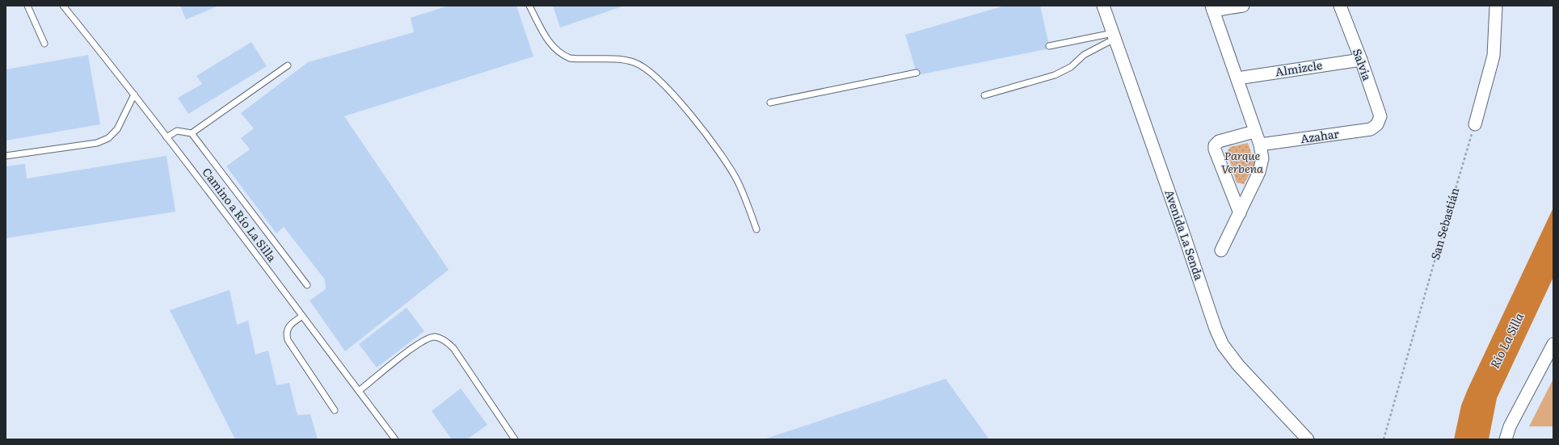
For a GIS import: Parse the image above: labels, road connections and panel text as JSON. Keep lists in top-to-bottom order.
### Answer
{
  "streets": {
    "street": [
      "Salvia",
      "Almizcle",
      "Azahar",
      "Avenida La Senda"
    ],
    "lane": ["Camino a Río La Silla"],
    "path": ["San Sebastián"]
  },
  "crossings": [
    ["Salvia", "Almizcle"],
    ["Salvia", "Azahar"]
  ],
  "water": ["Río La Silla"],
  "parks": ["Parque Verbena"]
}
